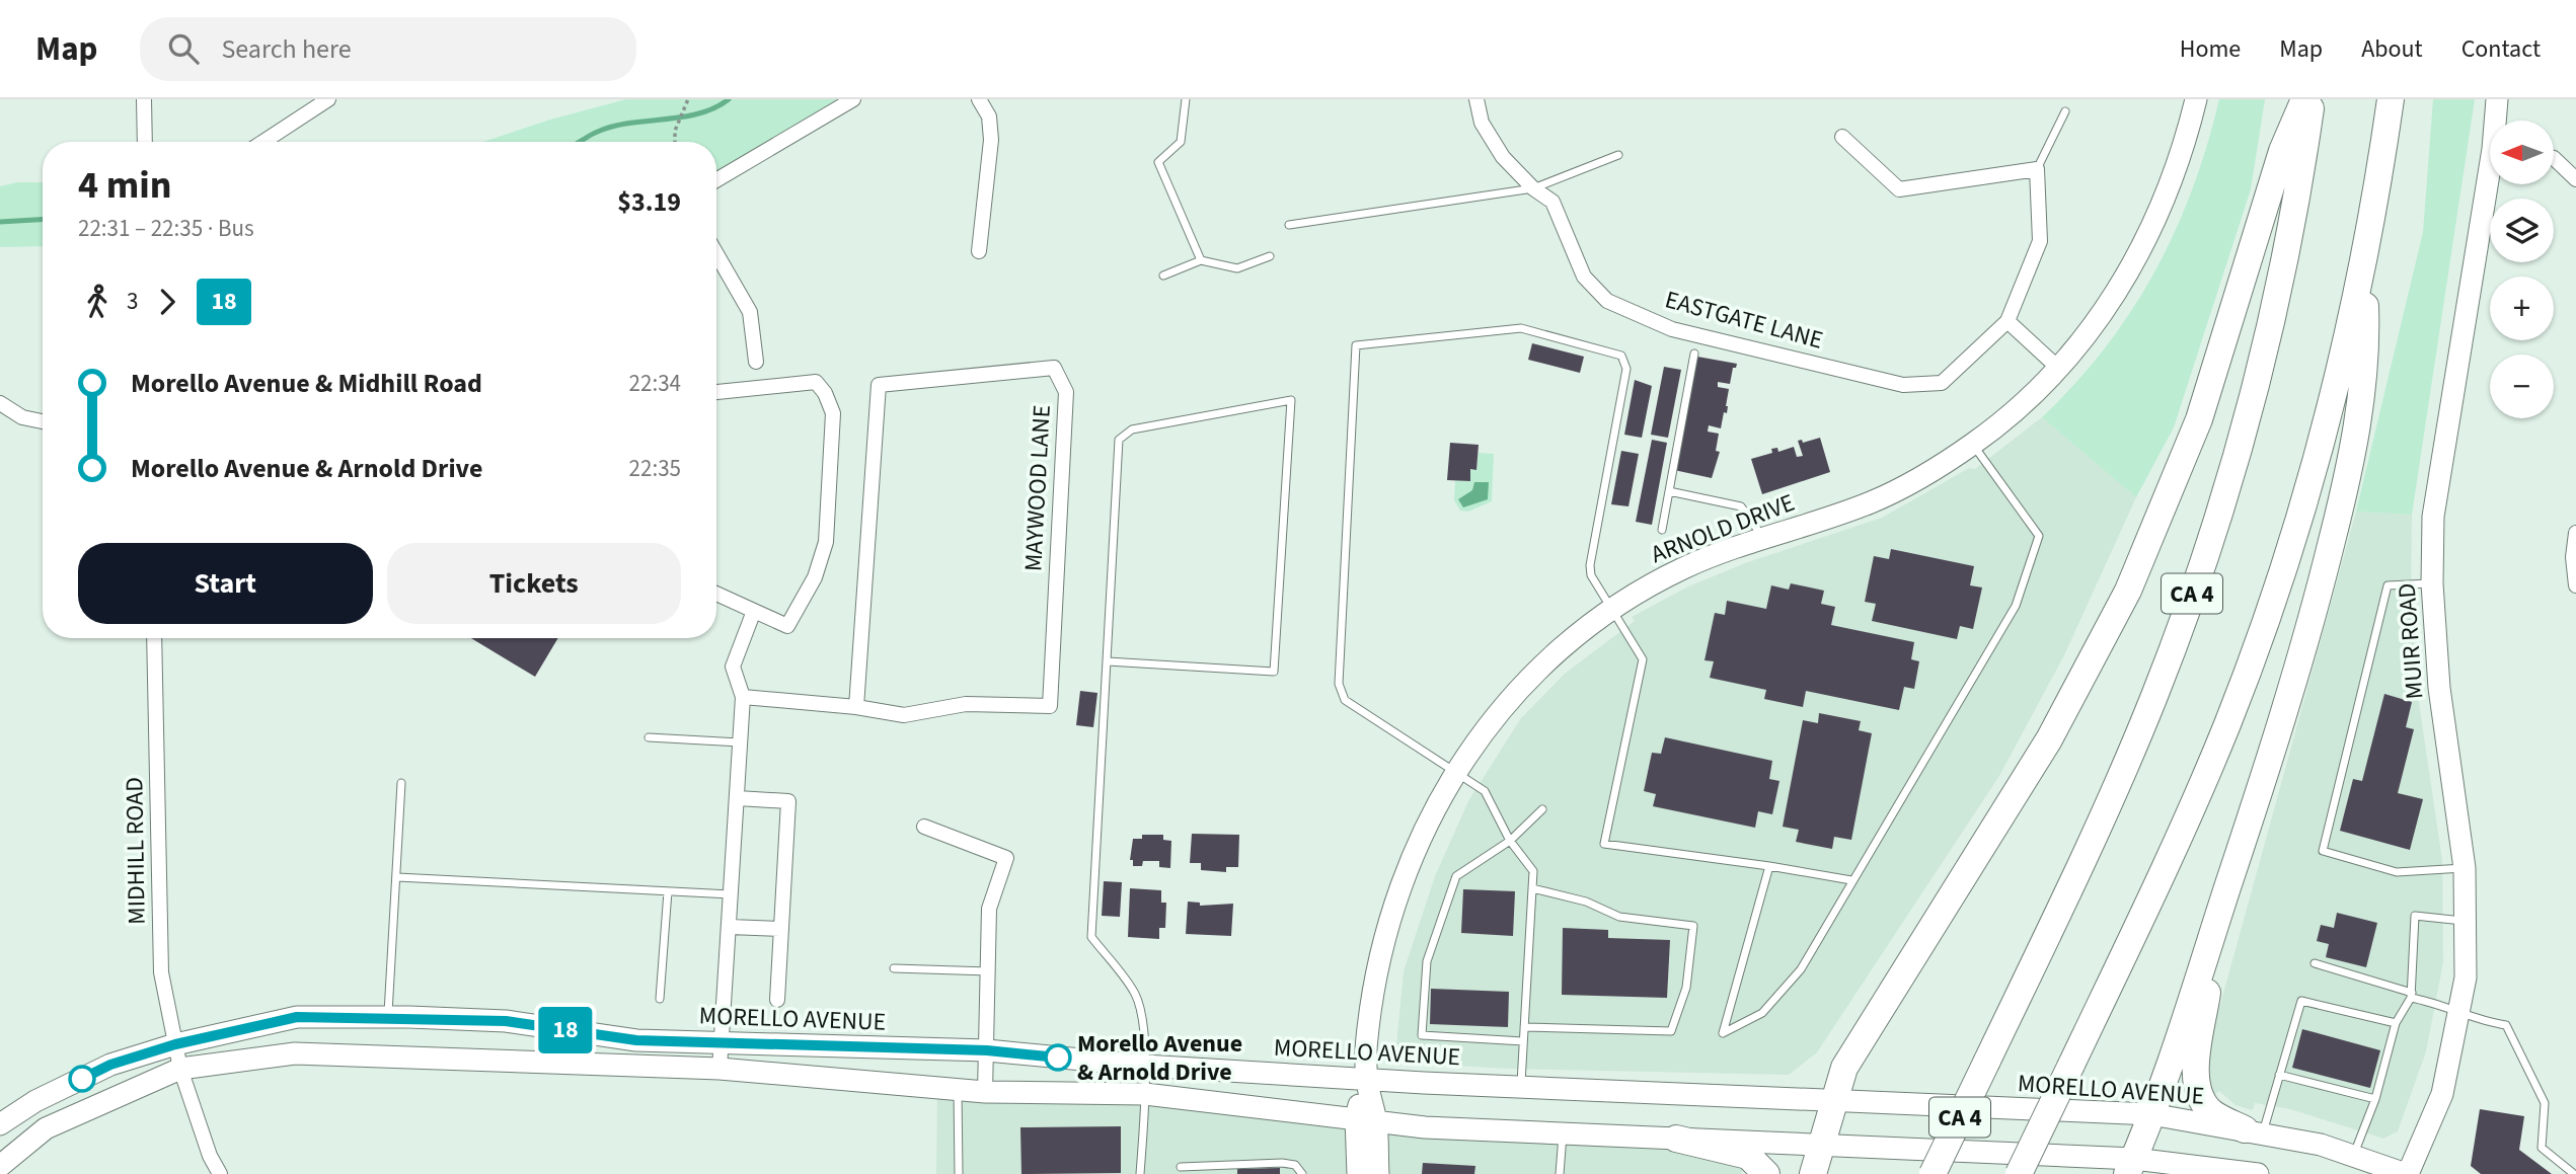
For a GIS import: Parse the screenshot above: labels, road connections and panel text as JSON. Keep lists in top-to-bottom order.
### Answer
{
  "streets": {
    "highway": ["CA 4"],
    "street": [
      "EASTGATE LANE",
      "MAYWOOD LANE",
      "ARNOLD DRIVE",
      "MUIR ROAD",
      "MIDHILL ROAD",
      "MORELLO AVENUE"
    ]
  },
  "crossings": [
    ["ARNOLD DRIVE", "MORELLO AVENUE"],
    ["MUIR ROAD", "MORELLO AVENUE"],
    ["MIDHILL ROAD", "MORELLO AVENUE"]
  ],
  "places": ["Morello Avenue & Arnold Drive"],
  "lines": ["bus line 18"],
  "north": "left",
  "page": {
    "header": "Map",
    "search": "Search here",
    "nav": [
      "Home",
      "Map",
      "About",
      "Contact"
    ],
    "on_map": "18",
    "map_buttons": ["+", "−"],
    "heading": ["4 min", "22:31 – 22:35 · Bus", "$3.19"],
    "legs": ["3", "18"],
    "list": [
      {
        "name": "Morello Avenue & Midhill Road",
        "value": "22:34"
      },
      {
        "name": "Morello Avenue & Arnold Drive",
        "value": "22:35"
      }
    ],
    "buttons": ["Start", "Tickets"]
  }
}
